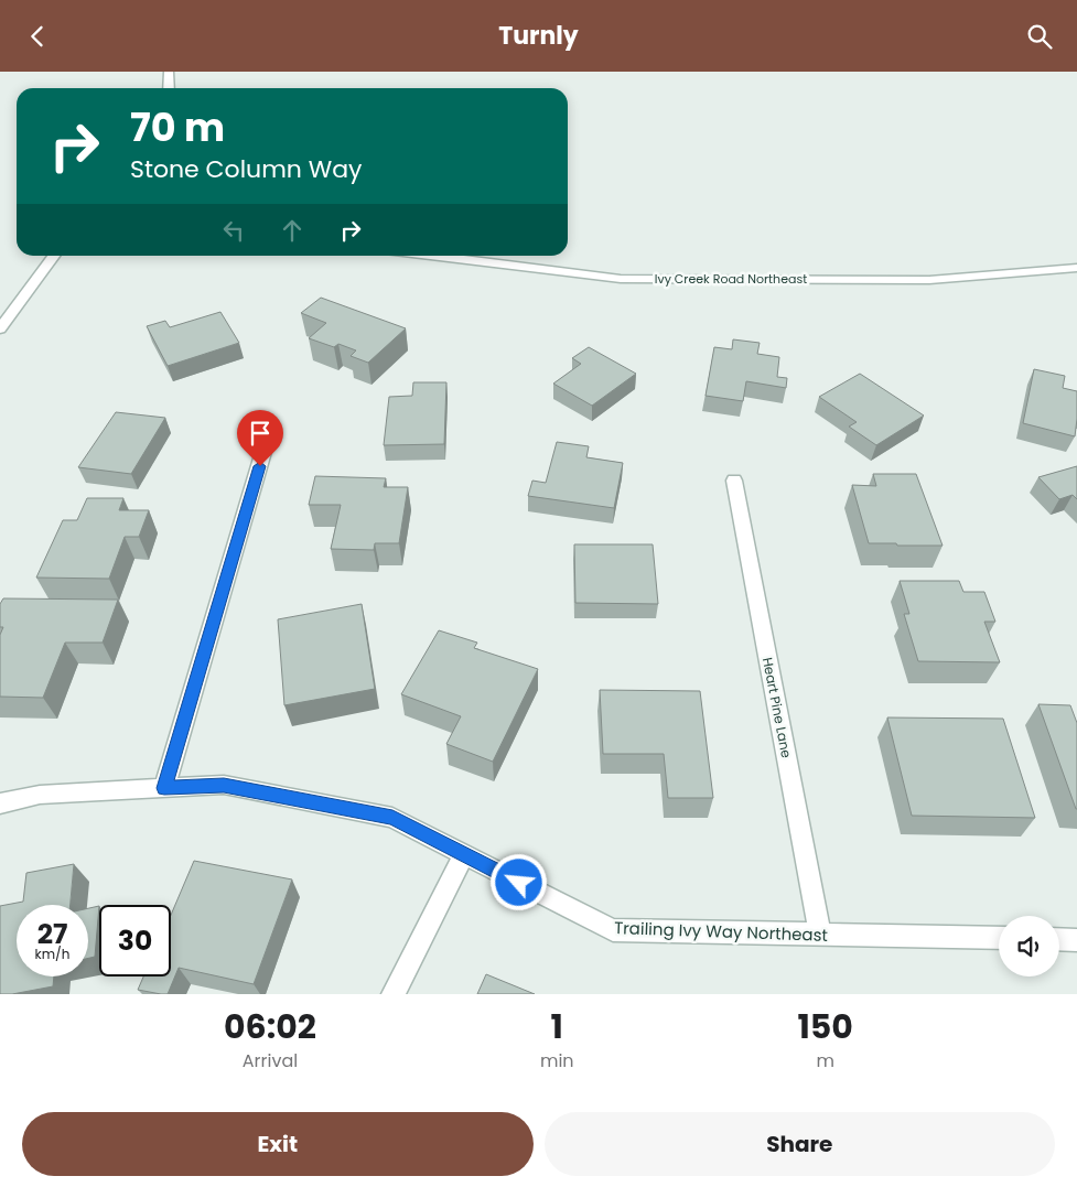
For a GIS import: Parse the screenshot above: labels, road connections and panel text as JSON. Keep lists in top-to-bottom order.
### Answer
{
  "streets": {
    "street": ["Ivy Creek Road Northeast", "Heart Pine Lane", "Trailing Ivy Way Northeast"]
  },
  "crossings": [
    ["Heart Pine Lane", "Trailing Ivy Way Northeast"]
  ],
  "page": {
    "header": "Turnly",
    "turn": ["70 m", "Stone Column Way"],
    "speed": "27 km/h",
    "limit": "30",
    "eta": [
      "06:02",
      "Arrival",
      "1",
      "min",
      "150",
      "m"
    ],
    "buttons": ["Exit", "Share"]
  }
}
